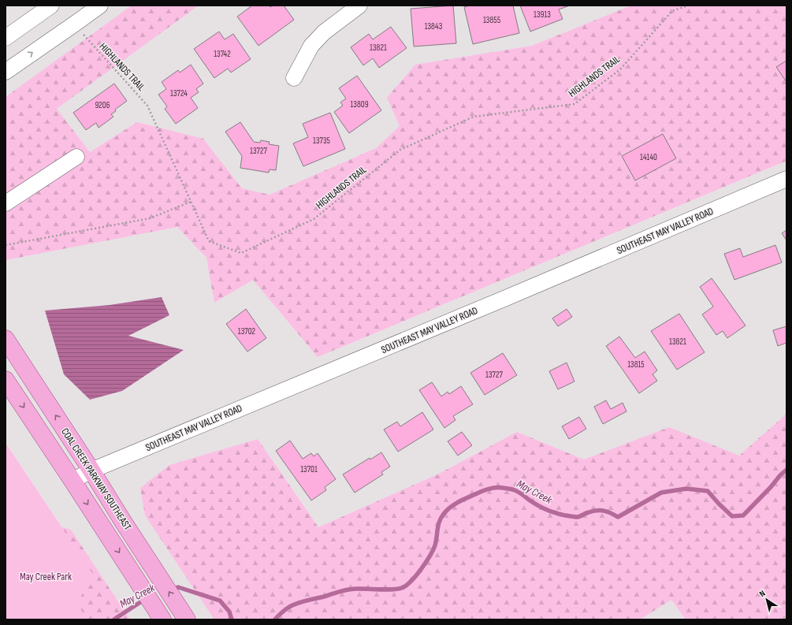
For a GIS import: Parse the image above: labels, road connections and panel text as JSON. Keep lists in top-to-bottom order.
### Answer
{
  "streets": {
    "main road": ["COAL CREEK PARKWAY SOUTHEAST"],
    "street": ["SOUTHEAST MAY VALLEY ROAD"],
    "path": ["HIGHLANDS TRAIL"]
  },
  "crossings": [
    ["SOUTHEAST MAY VALLEY ROAD", "COAL CREEK PARKWAY SOUTHEAST"]
  ],
  "water": ["May Creek"],
  "parks": ["May Creek Park"],
  "house_numbers": [
    "13913",
    "13855",
    "13843",
    "13821",
    "13742",
    "13724",
    "13809",
    "9206",
    "13735",
    "13727",
    "14140",
    "13702",
    "13821",
    "13815",
    "13727",
    "13701"
  ],
  "north": "top left"
}
